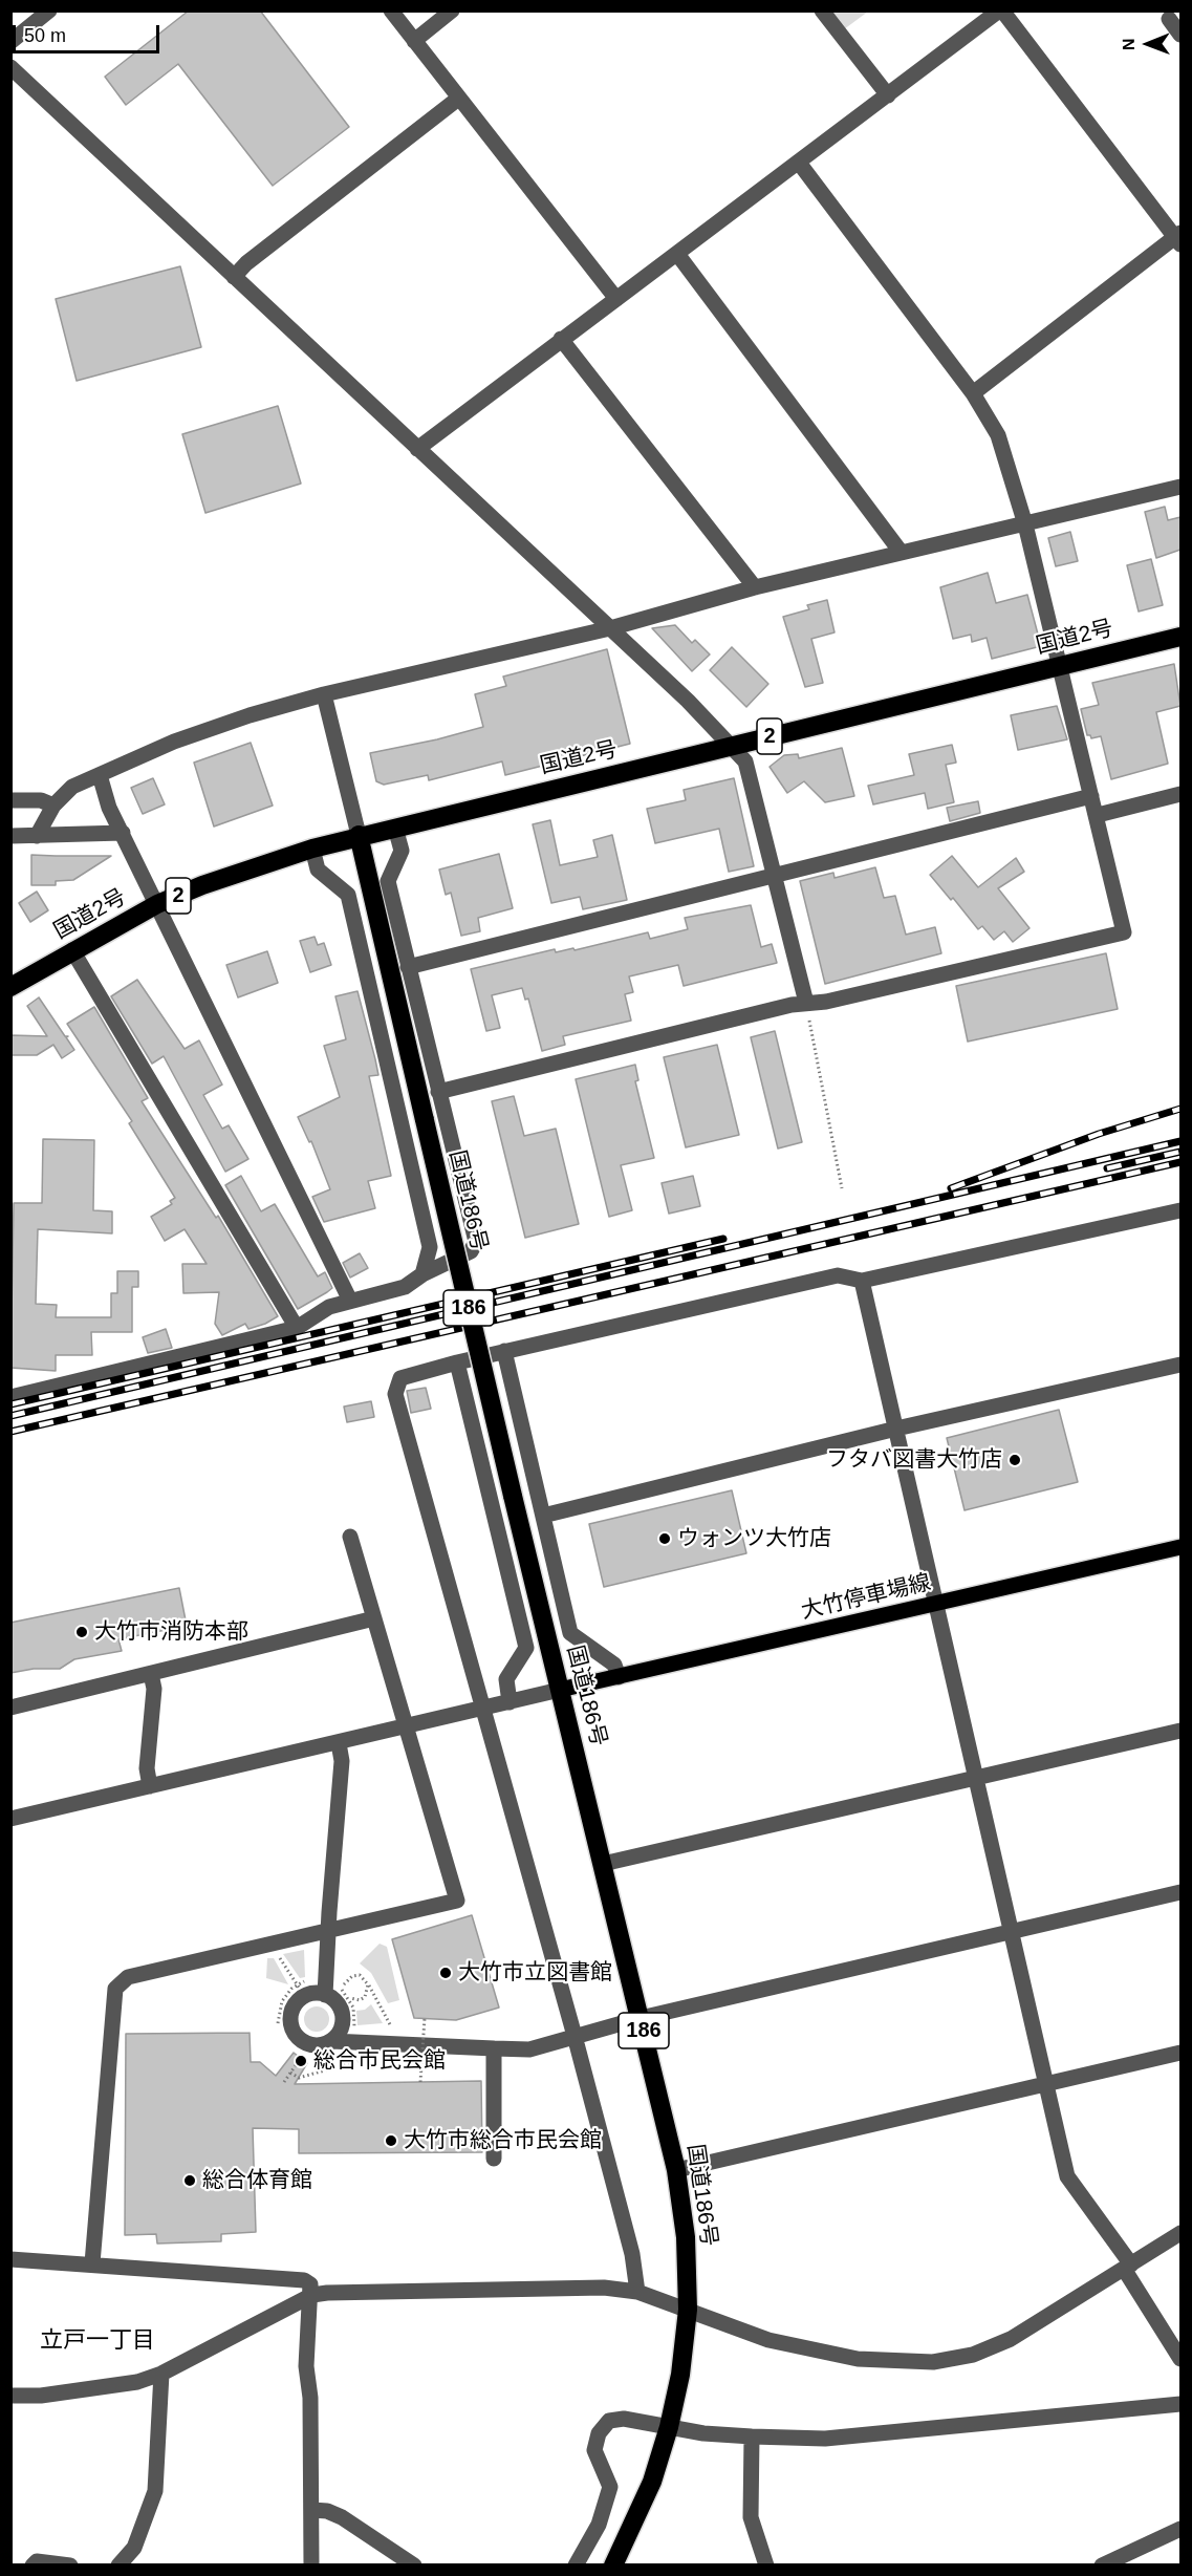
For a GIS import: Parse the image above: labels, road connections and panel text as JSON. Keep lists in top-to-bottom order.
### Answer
{
  "streets": {
    "highway": [
      "国道2号",
      "2",
      "国道186号",
      "186"
    ],
    "main road": ["大竹停車場線"]
  },
  "crossings": [
    ["国道2号", "国道186号"],
    ["国道186号", "大竹停車場線"]
  ],
  "districts": ["立戸一丁目"],
  "places": [
    "フタバ図書大竹店",
    "ウォンツ大竹店",
    "大竹市消防本部",
    "大竹市立図書館",
    "総合市民会館",
    "大竹市総合市民会館",
    "総合体育館"
  ],
  "scale_bar": "50 m",
  "north": "left"
}
